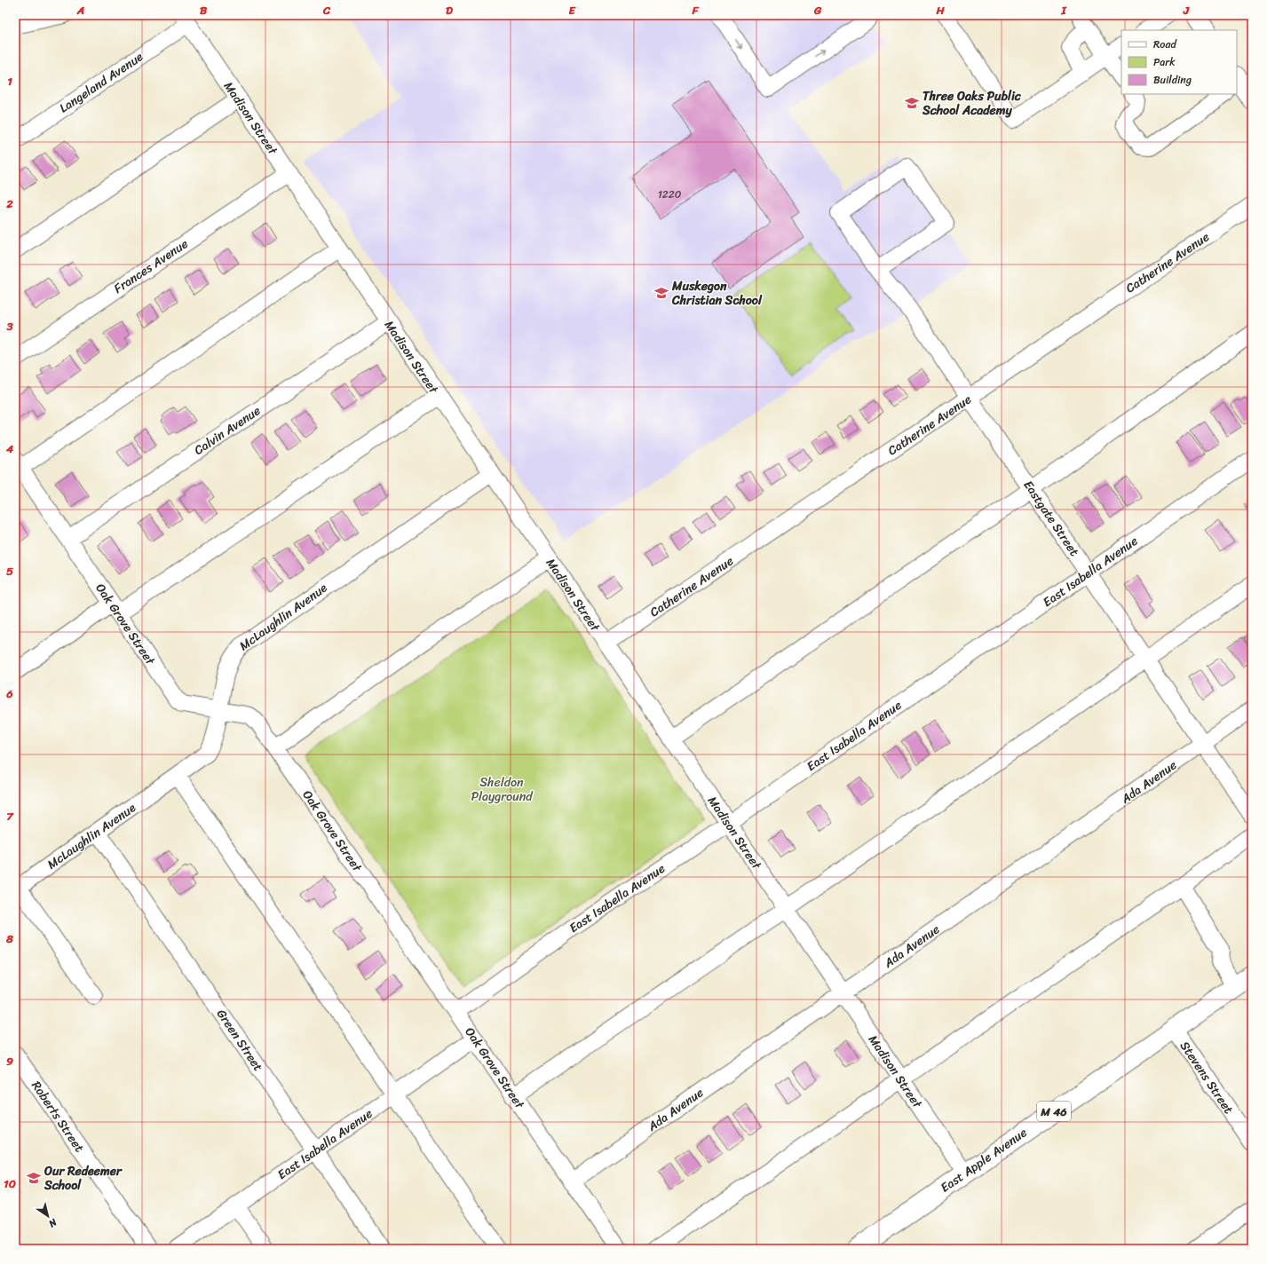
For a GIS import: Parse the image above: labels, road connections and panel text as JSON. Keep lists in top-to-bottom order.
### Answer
{
  "streets": {
    "main road": ["M 46", "East Apple Avenue"],
    "street": [
      "Langeland Avenue",
      "Madison Street",
      "Catherine Avenue",
      "Frances Avenue",
      "Calvin Avenue",
      "Eastgate Street",
      "East Isabella Avenue",
      "McLaughlin Avenue",
      "Oak Grove Street",
      "Ada Avenue",
      "Green Street",
      "Stevens Street",
      "Roberts Street"
    ]
  },
  "crossings": [
    ["Langeland Avenue", "Madison Street"],
    ["Madison Street", "Catherine Avenue"],
    ["Madison Street", "Frances Avenue"],
    ["Madison Street", "Calvin Avenue"],
    ["Madison Street", "East Isabella Avenue"],
    ["Madison Street", "McLaughlin Avenue"],
    ["Madison Street", "Ada Avenue"],
    ["Madison Street", "East Apple Avenue"],
    ["Catherine Avenue", "Eastgate Street"],
    ["Calvin Avenue", "Oak Grove Street"],
    ["Eastgate Street", "East Isabella Avenue"],
    ["Eastgate Street", "Ada Avenue"],
    ["East Isabella Avenue", "Oak Grove Street"],
    ["East Isabella Avenue", "Green Street"],
    ["McLaughlin Avenue", "Oak Grove Street"],
    ["McLaughlin Avenue", "Green Street"],
    ["Oak Grove Street", "Ada Avenue"],
    ["Stevens Street", "East Apple Avenue"]
  ],
  "parks": ["Sheldon Playground"],
  "places": {
    "school or university": ["Three Oaks Public School Academy", "Muskegon Christian School", "Our Redeemer School"]
  },
  "house_numbers": ["1220"],
  "legend": ["Road", "Park", "Building"],
  "north": "bottom right",
  "grid": {
    "columns": [
      "A",
      "B",
      "C",
      "D",
      "E",
      "F",
      "G",
      "H",
      "I",
      "J"
    ],
    "rows": [
      "1",
      "2",
      "3",
      "4",
      "5",
      "6",
      "7",
      "8",
      "9",
      "10"
    ]
  }
}
